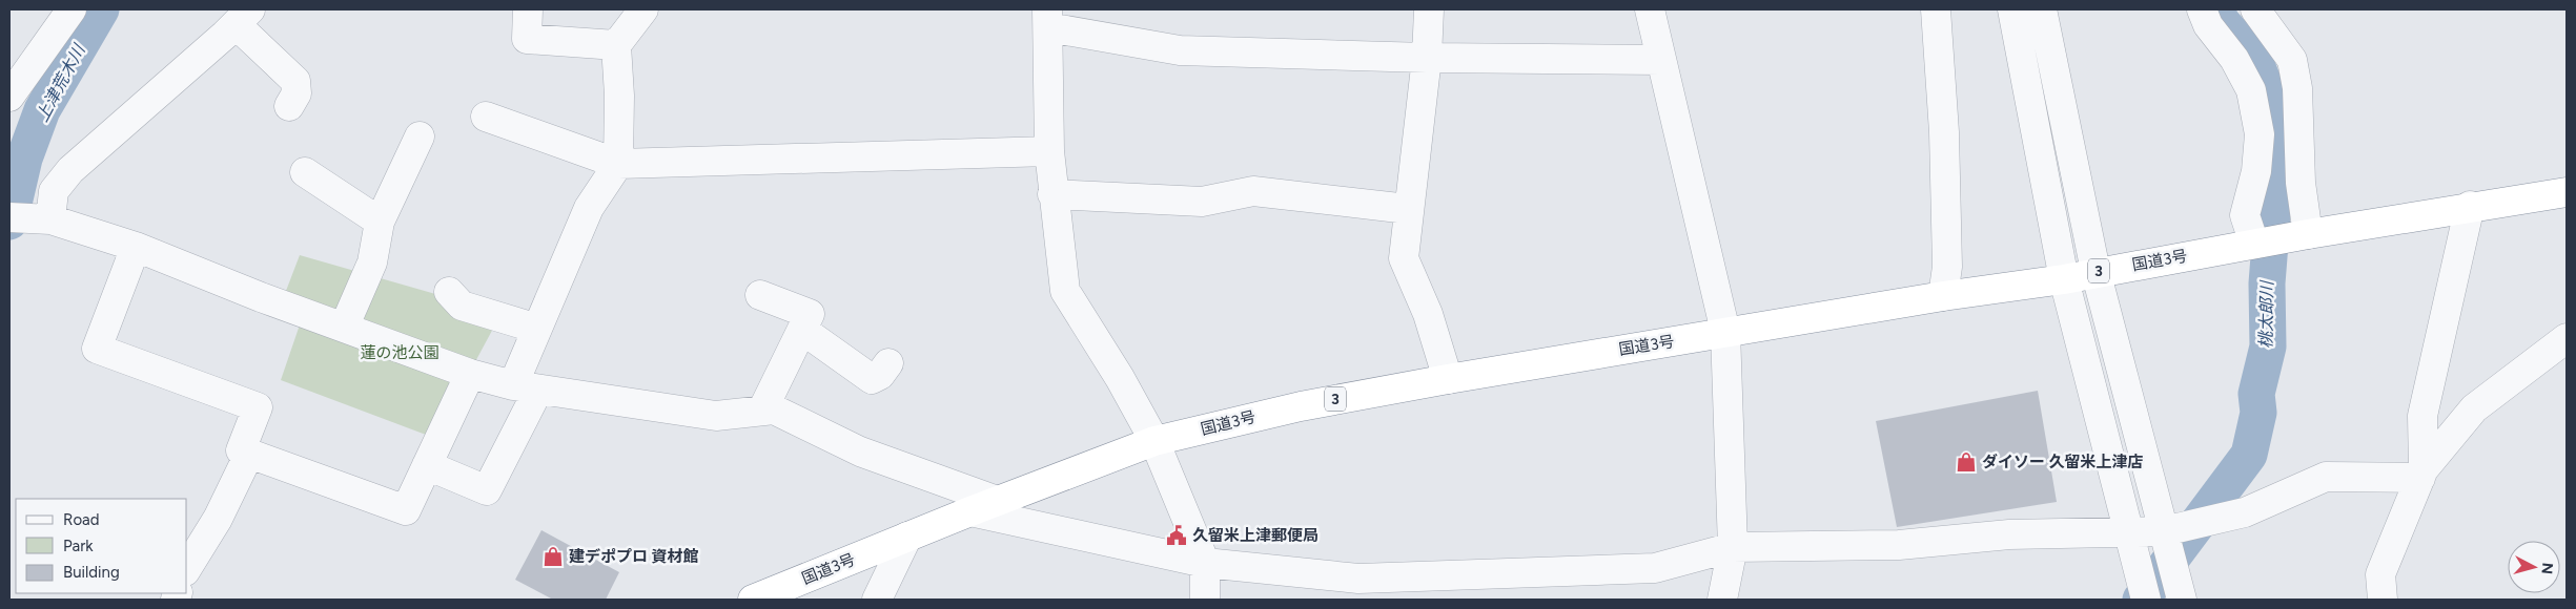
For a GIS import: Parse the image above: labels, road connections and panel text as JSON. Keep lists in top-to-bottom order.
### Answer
{
  "streets": {
    "highway": ["国道3号", "3"]
  },
  "water": ["上津荒木川", "桃太郎川"],
  "parks": ["蓮の池公園"],
  "places": {
    "shop": ["ダイソー 久留米上津店", "建デポプロ 資材館"],
    "public building": ["久留米上津郵便局"]
  },
  "legend": ["Road", "Park", "Building"],
  "north": "right"
}
